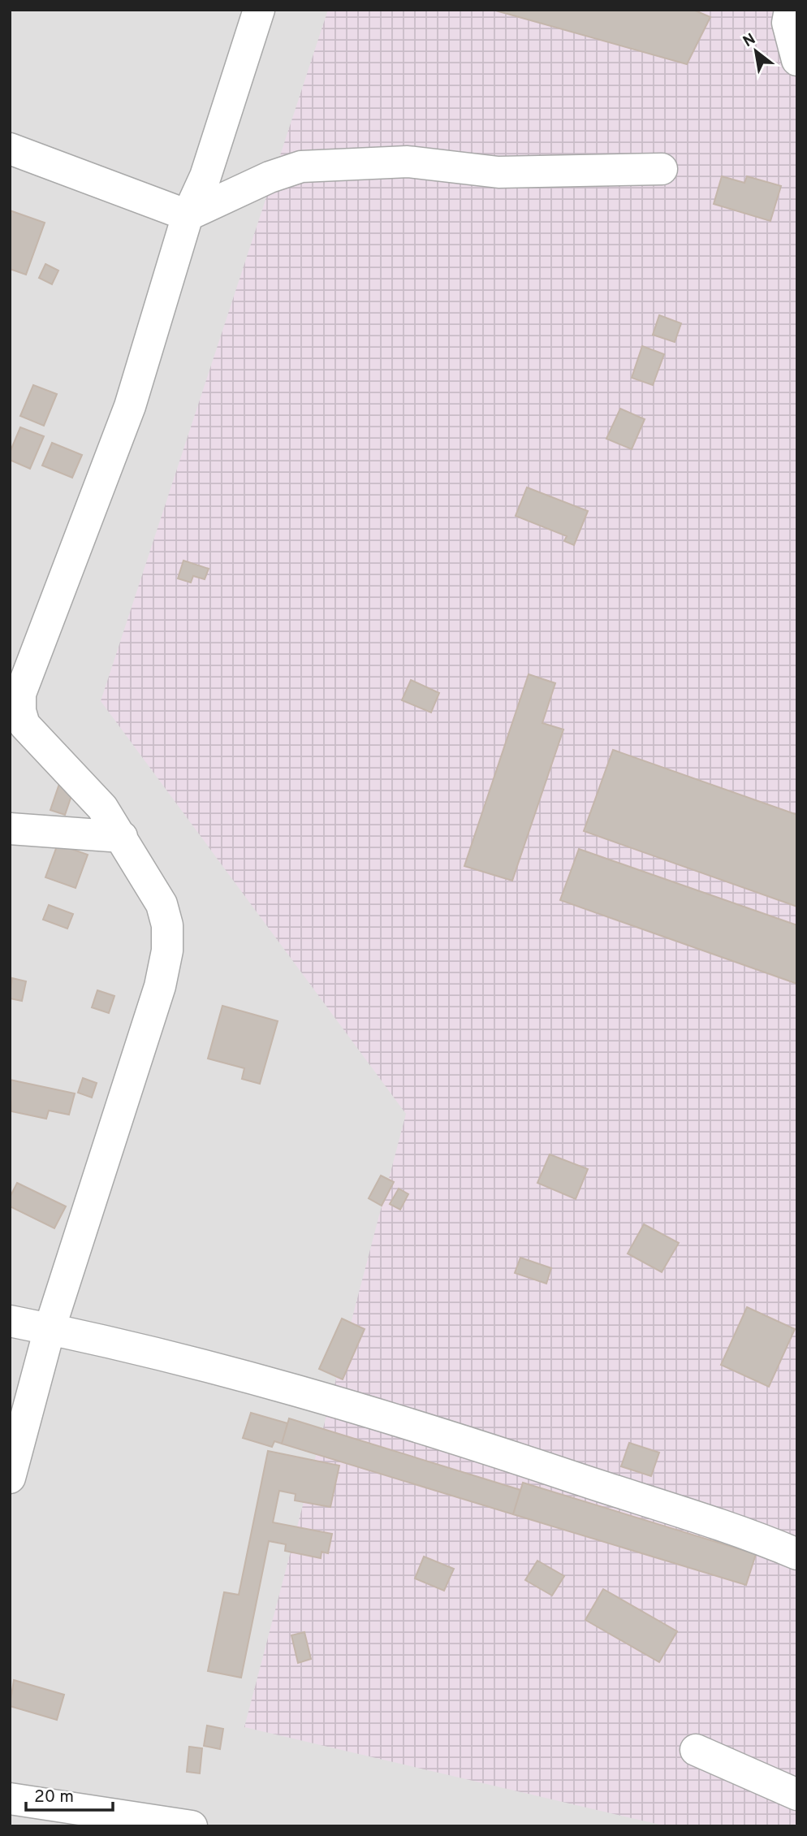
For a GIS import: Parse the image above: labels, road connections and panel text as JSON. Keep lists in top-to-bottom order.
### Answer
{
  "scale_bar": "20 m",
  "north": "top left"
}
